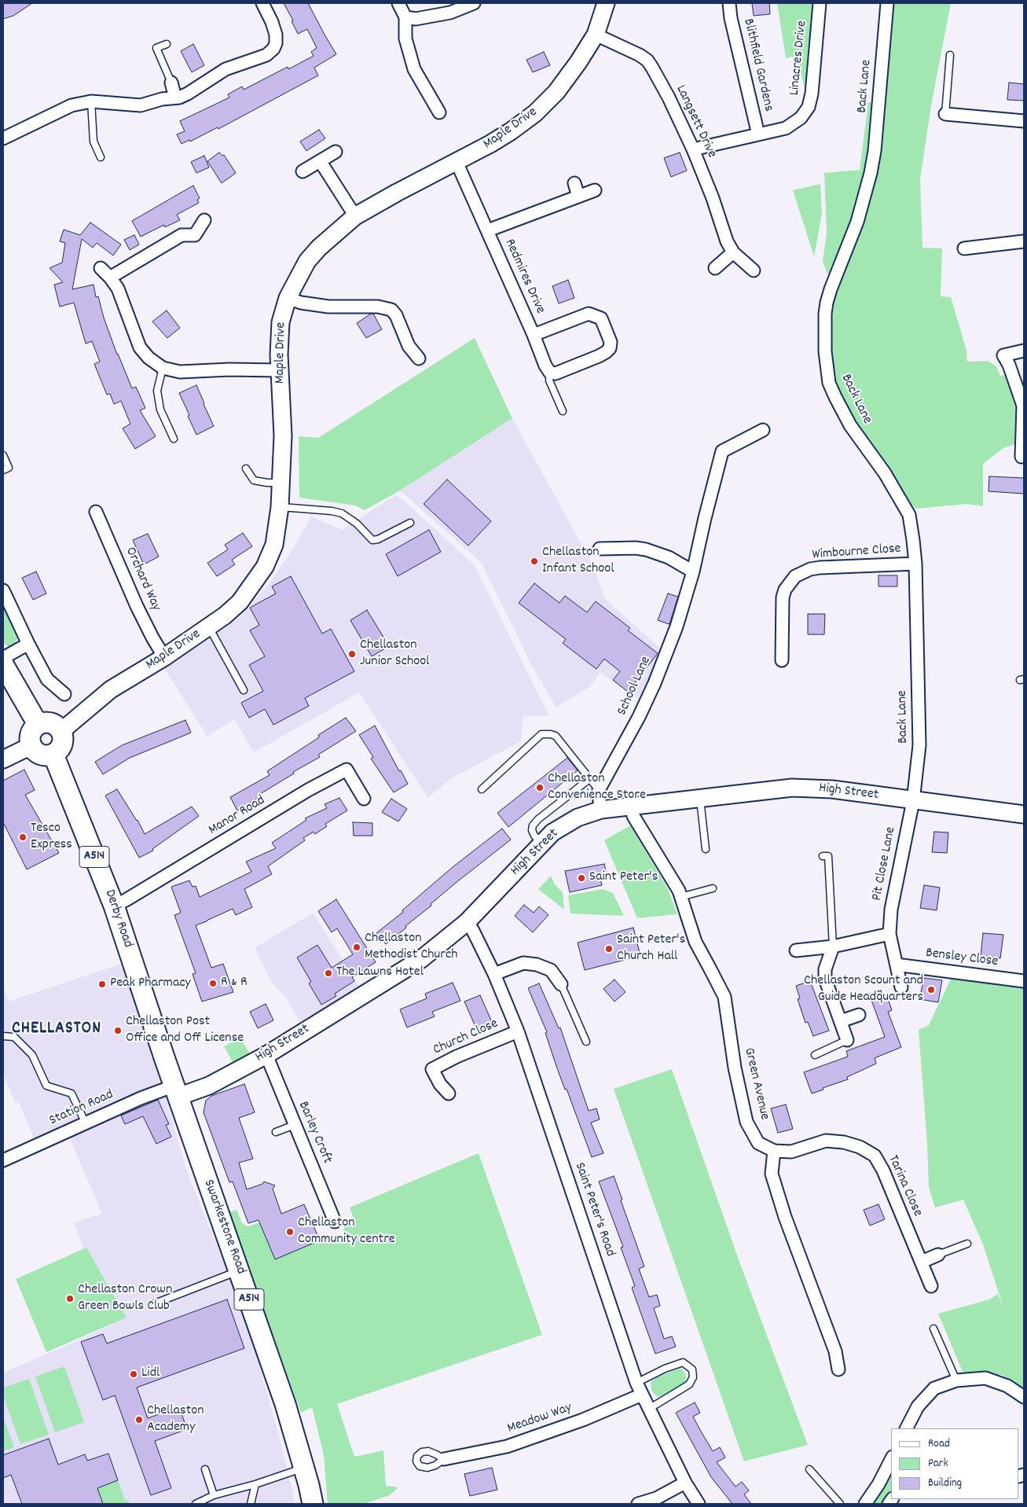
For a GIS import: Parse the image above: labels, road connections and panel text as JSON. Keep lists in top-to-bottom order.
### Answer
{
  "streets": {
    "main road": ["A514", "Derby Road", "Swarkestone Road"],
    "street": [
      "Linacres Drive",
      "Blithfield Gardens",
      "Back Lane",
      "Langsett Drive",
      "Maple Drive",
      "Redmires Drive",
      "Wimbourne Close",
      "Orchard Way",
      "School Lane",
      "High Street",
      "Manor Road",
      "Pit Close Lane",
      "Bensley Close",
      "Church Close",
      "Green Avenue",
      "Station Road",
      "Barley Croft",
      "Tarina Close",
      "Saint Peter's Road",
      "Meadow Way"
    ]
  },
  "crossings": [
    ["Linacres Drive", "Blithfield Gardens"],
    ["Linacres Drive", "Langsett Drive"],
    ["Back Lane", "Wimbourne Close"],
    ["Back Lane", "High Street"],
    ["Back Lane", "Pit Close Lane"],
    ["Langsett Drive", "Maple Drive"],
    ["Maple Drive", "Redmires Drive"],
    ["Maple Drive", "Orchard Way"],
    ["Maple Drive", "Derby Road"],
    ["High Street", "Pit Close Lane"],
    ["High Street", "Derby Road"],
    ["High Street", "Green Avenue"],
    ["High Street", "Station Road"],
    ["High Street", "Barley Croft"],
    ["High Street", "Saint Peter's Road"],
    ["High Street", "Swarkestone Road"],
    ["Manor Road", "Derby Road"],
    ["Pit Close Lane", "Bensley Close"],
    ["Derby Road", "Station Road"],
    ["Derby Road", "Swarkestone Road"],
    ["Church Close", "Saint Peter's Road"],
    ["Green Avenue", "Tarina Close"],
    ["Station Road", "Swarkestone Road"],
    ["Saint Peter's Road", "Meadow Way"]
  ],
  "districts": ["CHELLASTON"],
  "places": [
    "Chellaston Infant School",
    "Chellaston Junior School",
    "Chellaston Convenience Store",
    "Tesco Express",
    "Saint Peter's",
    "Chellaston Methodist Church",
    "Saint Peter's Church Hall",
    "The Lawns Hotel",
    "R & R",
    "Peak Pharmacy",
    "Chellaston Scount and Guide Headquarters",
    "Chellaston Post Office and Off License",
    "Chellaston Community centre",
    "Chellaston Crown Green Bowls Club",
    "Lidl",
    "Chellaston Academy"
  ],
  "legend": ["Road", "Park", "Building"]
}
